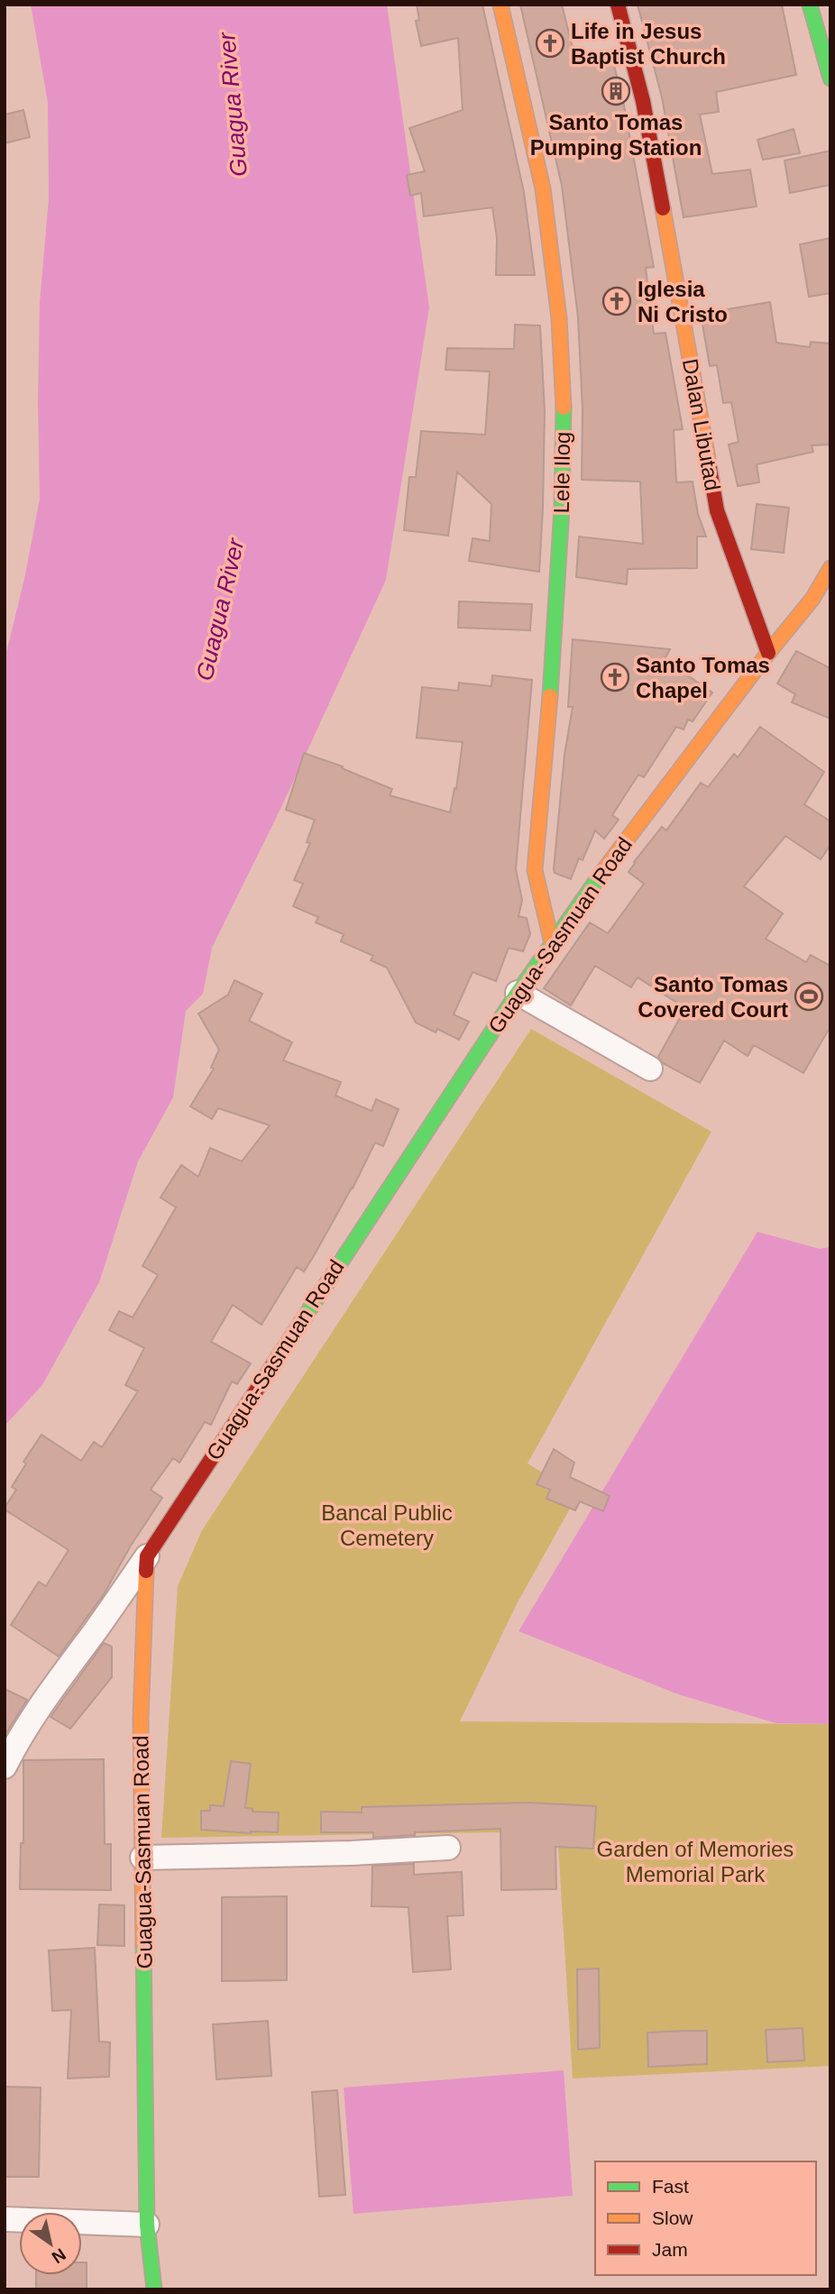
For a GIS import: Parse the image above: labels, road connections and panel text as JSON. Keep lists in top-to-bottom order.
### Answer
{
  "streets": {
    "main road": ["Dalan Libutad", "Lele Ilog", "Guagua-Sasmuan Road"]
  },
  "crossings": [
    ["Dalan Libutad", "Guagua-Sasmuan Road"],
    ["Lele Ilog", "Guagua-Sasmuan Road"]
  ],
  "water": ["Guagua River"],
  "parks": ["Bancal Public Cemetery", "Garden of Memories Memorial Park"],
  "places": {
    "church": ["Life in Jesus Baptist Church", "Iglesia Ni Cristo", "Santo Tomas Chapel"],
    "building": ["Santo Tomas Pumping Station"],
    "sports": ["Santo Tomas Covered Court"]
  },
  "legend": ["Fast", "Slow", "Jam"],
  "north": "bottom right"
}
